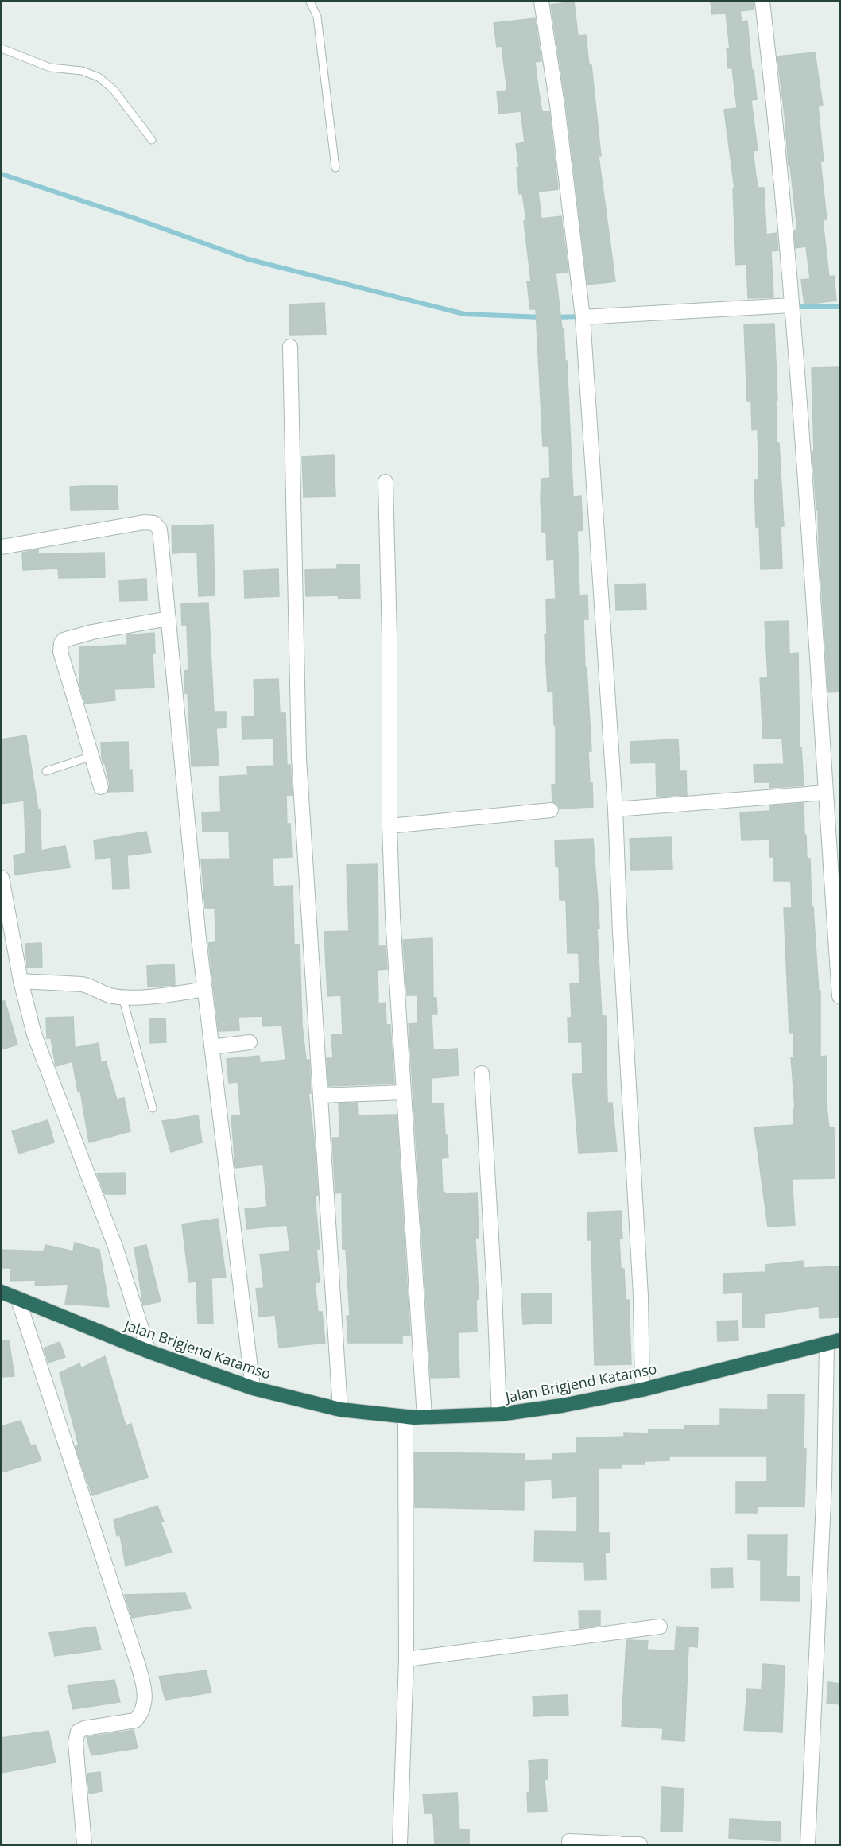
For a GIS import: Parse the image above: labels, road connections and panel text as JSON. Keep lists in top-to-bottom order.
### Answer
{
  "streets": {
    "highway": ["Jalan Brigjend Katamso"]
  }
}
